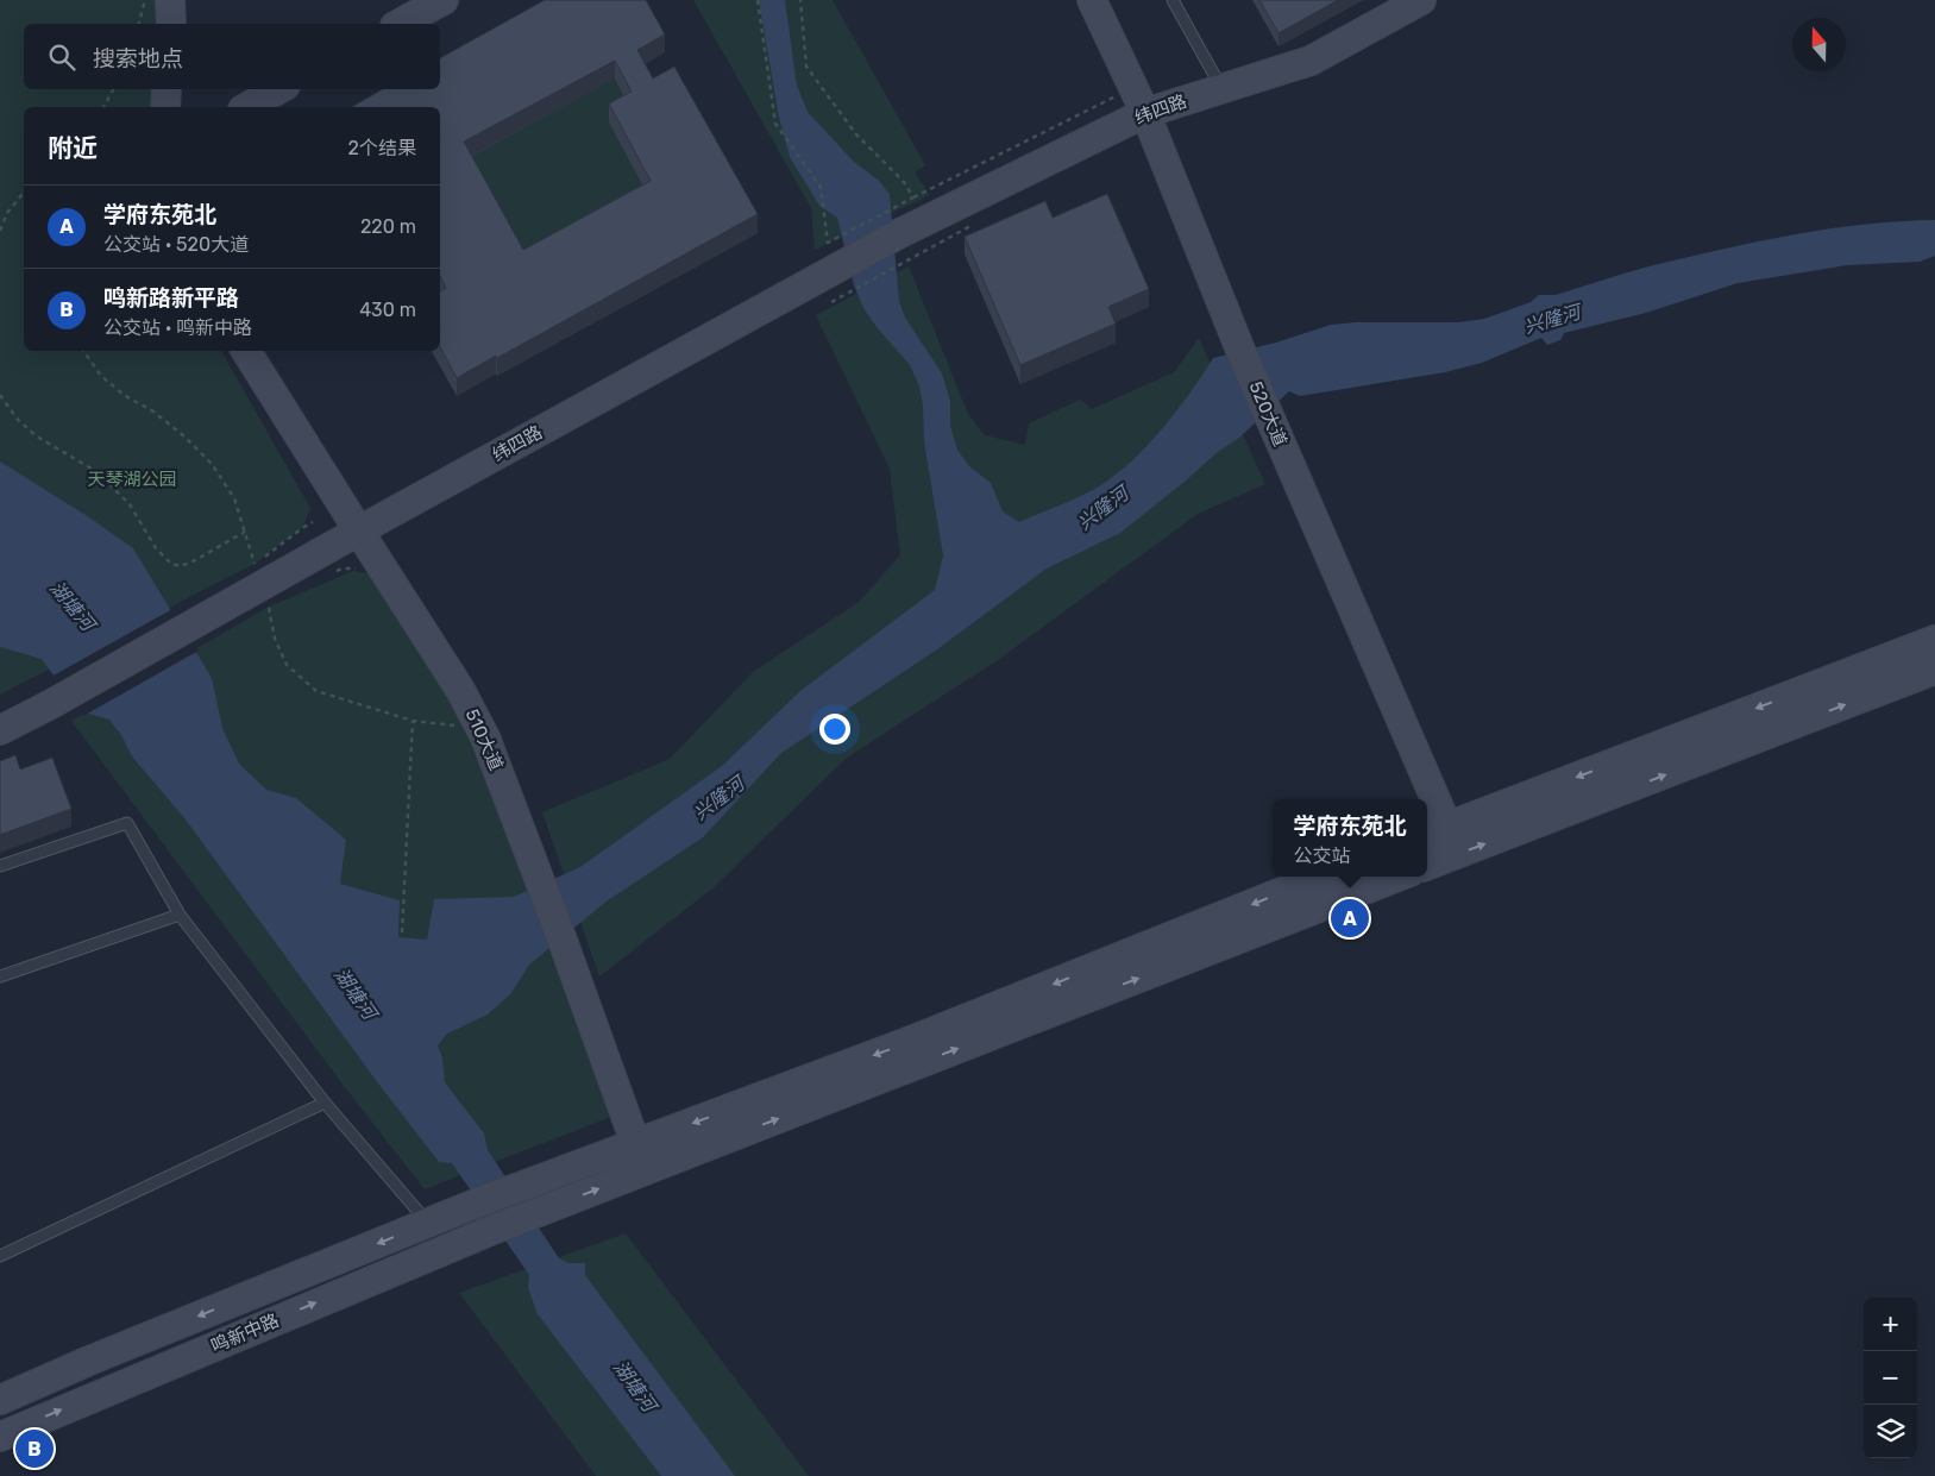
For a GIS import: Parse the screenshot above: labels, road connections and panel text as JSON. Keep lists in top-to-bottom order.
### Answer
{
  "streets": {
    "main road": [
      "纬四路",
      "520大道",
      "510大道",
      "鸣新中路"
    ]
  },
  "crossings": [
    ["纬四路", "520大道"],
    ["纬四路", "510大道"],
    ["510大道", "鸣新中路"]
  ],
  "water": ["兴隆河", "湖塘河"],
  "parks": ["天琴湖公园"],
  "north": "top",
  "page": {
    "search": "搜索地点",
    "heading": ["附近", "2个结果"],
    "list": [
      {
        "mark": "A",
        "name": "学府东苑北",
        "note": "公交站 · 520大道",
        "value": "220 m"
      },
      {
        "mark": "B",
        "name": "鸣新路新平路",
        "note": "公交站 · 鸣新中路",
        "value": "430 m"
      }
    ],
    "popup": ["学府东苑北", "公交站"],
    "pins": ["A", "B"],
    "map_buttons": ["+", "−"]
  }
}
